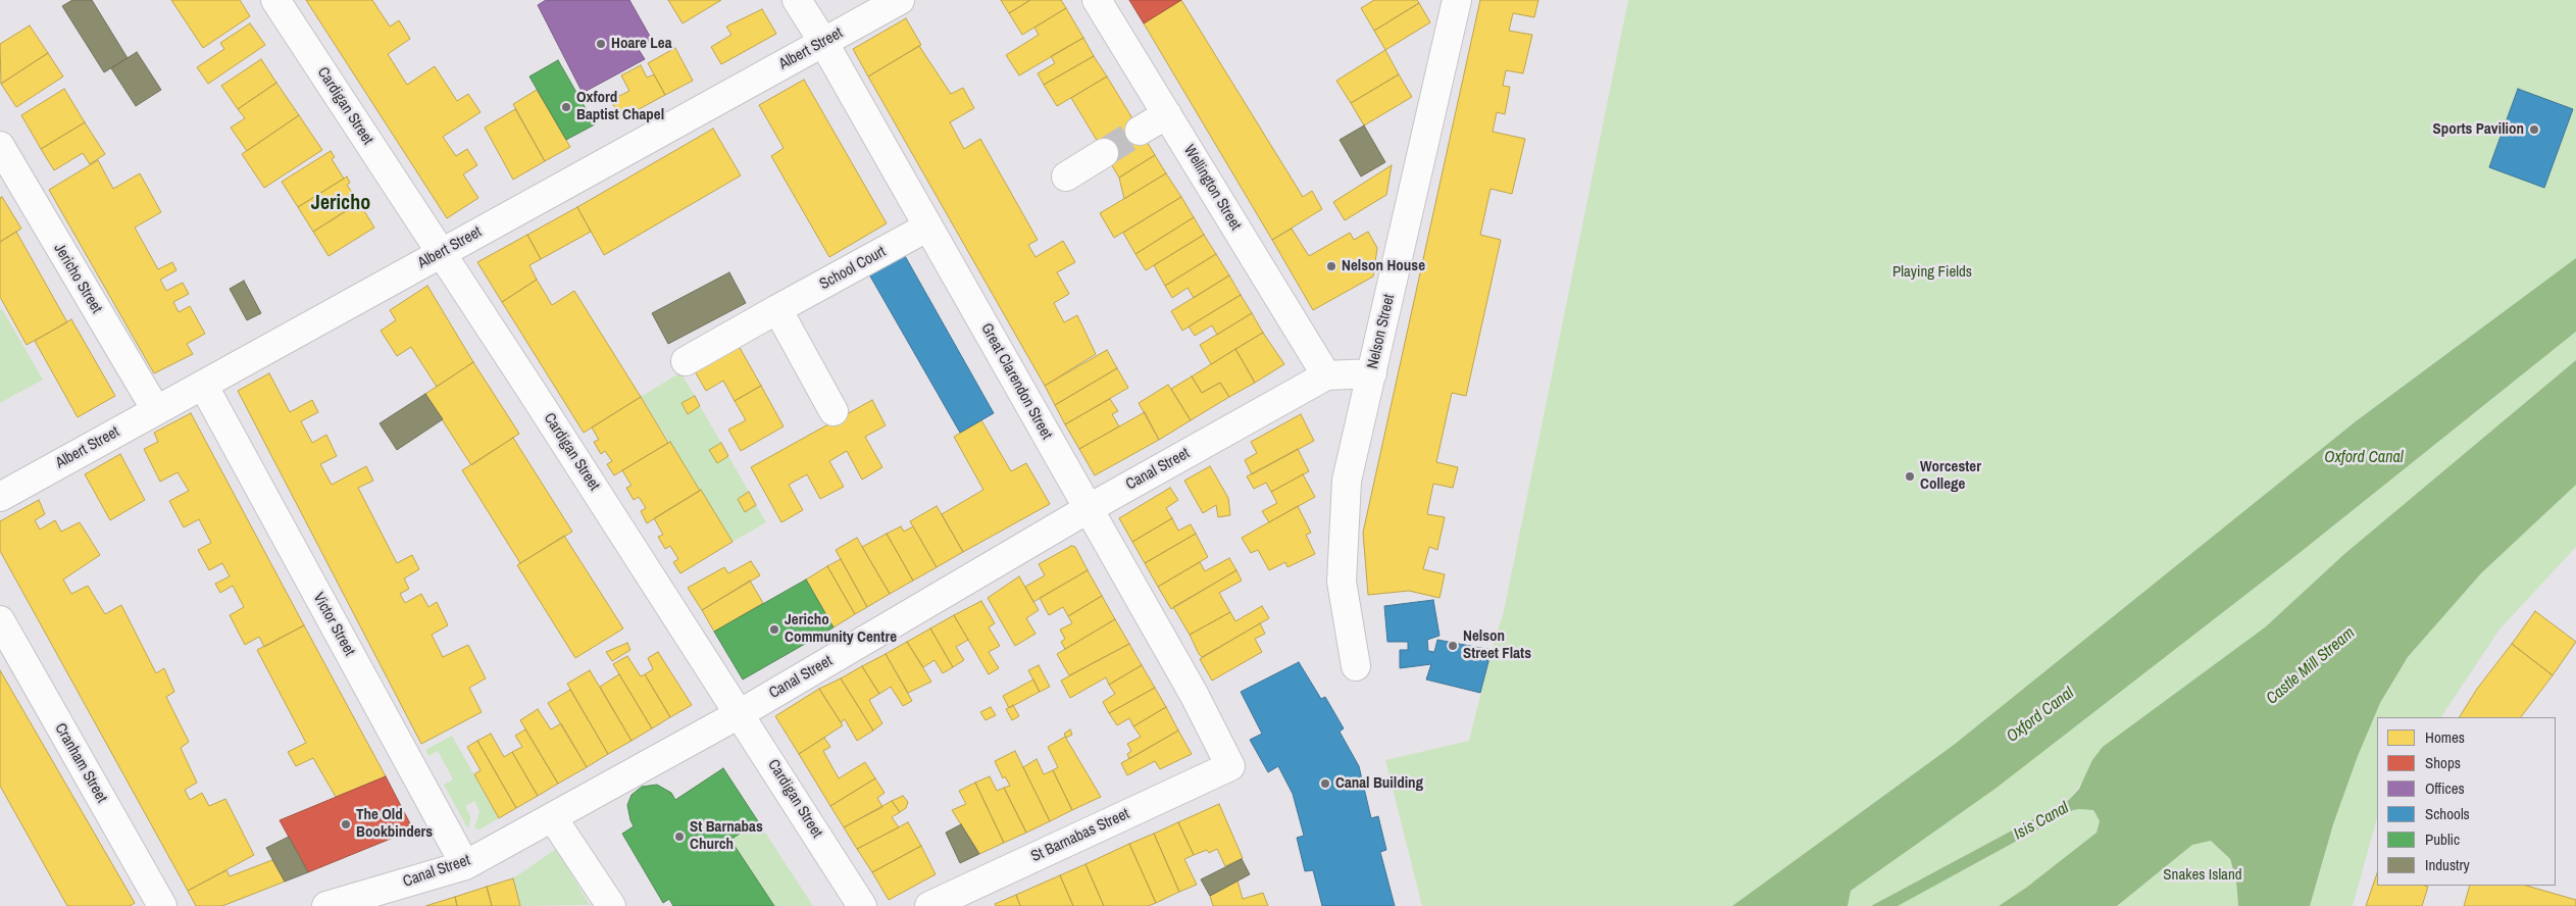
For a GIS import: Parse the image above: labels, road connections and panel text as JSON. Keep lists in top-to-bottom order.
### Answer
{
  "streets": {
    "street": [
      "Albert Street",
      "Cardigan Street",
      "Wellington Street",
      "School Court",
      "Jericho Street",
      "Nelson Street",
      "Great Clarendon Street",
      "Canal Street",
      "Victor Street",
      "Cranham Street",
      "St Barnabas Street"
    ]
  },
  "crossings": [
    ["Albert Street", "Cardigan Street"],
    ["Albert Street", "Jericho Street"],
    ["Albert Street", "Great Clarendon Street"],
    ["Albert Street", "Victor Street"],
    ["Cardigan Street", "Canal Street"],
    ["Wellington Street", "Canal Street"],
    ["School Court", "Great Clarendon Street"],
    ["Nelson Street", "Canal Street"],
    ["Great Clarendon Street", "Canal Street"],
    ["Great Clarendon Street", "St Barnabas Street"],
    ["Canal Street", "Victor Street"]
  ],
  "districts": ["Jericho"],
  "water": ["Oxford Canal", "Castle Mill Stream", "Isis Canal"],
  "parks": ["Playing Fields", "Snakes Island"],
  "places": [
    "Hoare Lea",
    "Oxford Baptist Chapel",
    "Sports Pavilion",
    "Nelson House",
    "Worcester College",
    "Jericho Community Centre",
    "Nelson Street Flats",
    "Canal Building",
    "The Old Bookbinders",
    "St Barnabas Church"
  ],
  "legend": [
    "Homes",
    "Shops",
    "Offices",
    "Schools",
    "Public",
    "Industry"
  ]
}
